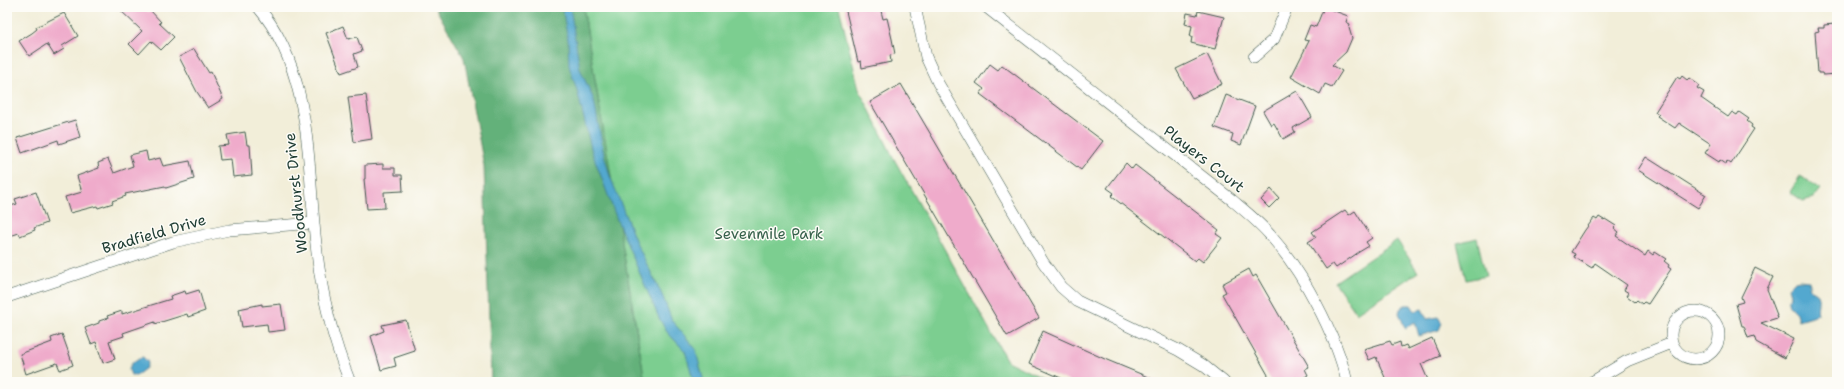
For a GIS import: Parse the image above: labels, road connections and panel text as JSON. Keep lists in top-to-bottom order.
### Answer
{
  "streets": {
    "street": ["Players Court", "Woodhurst Drive", "Bradfield Drive"]
  },
  "crossings": [
    ["Woodhurst Drive", "Bradfield Drive"]
  ],
  "parks": ["Sevenmile Park"]
}
